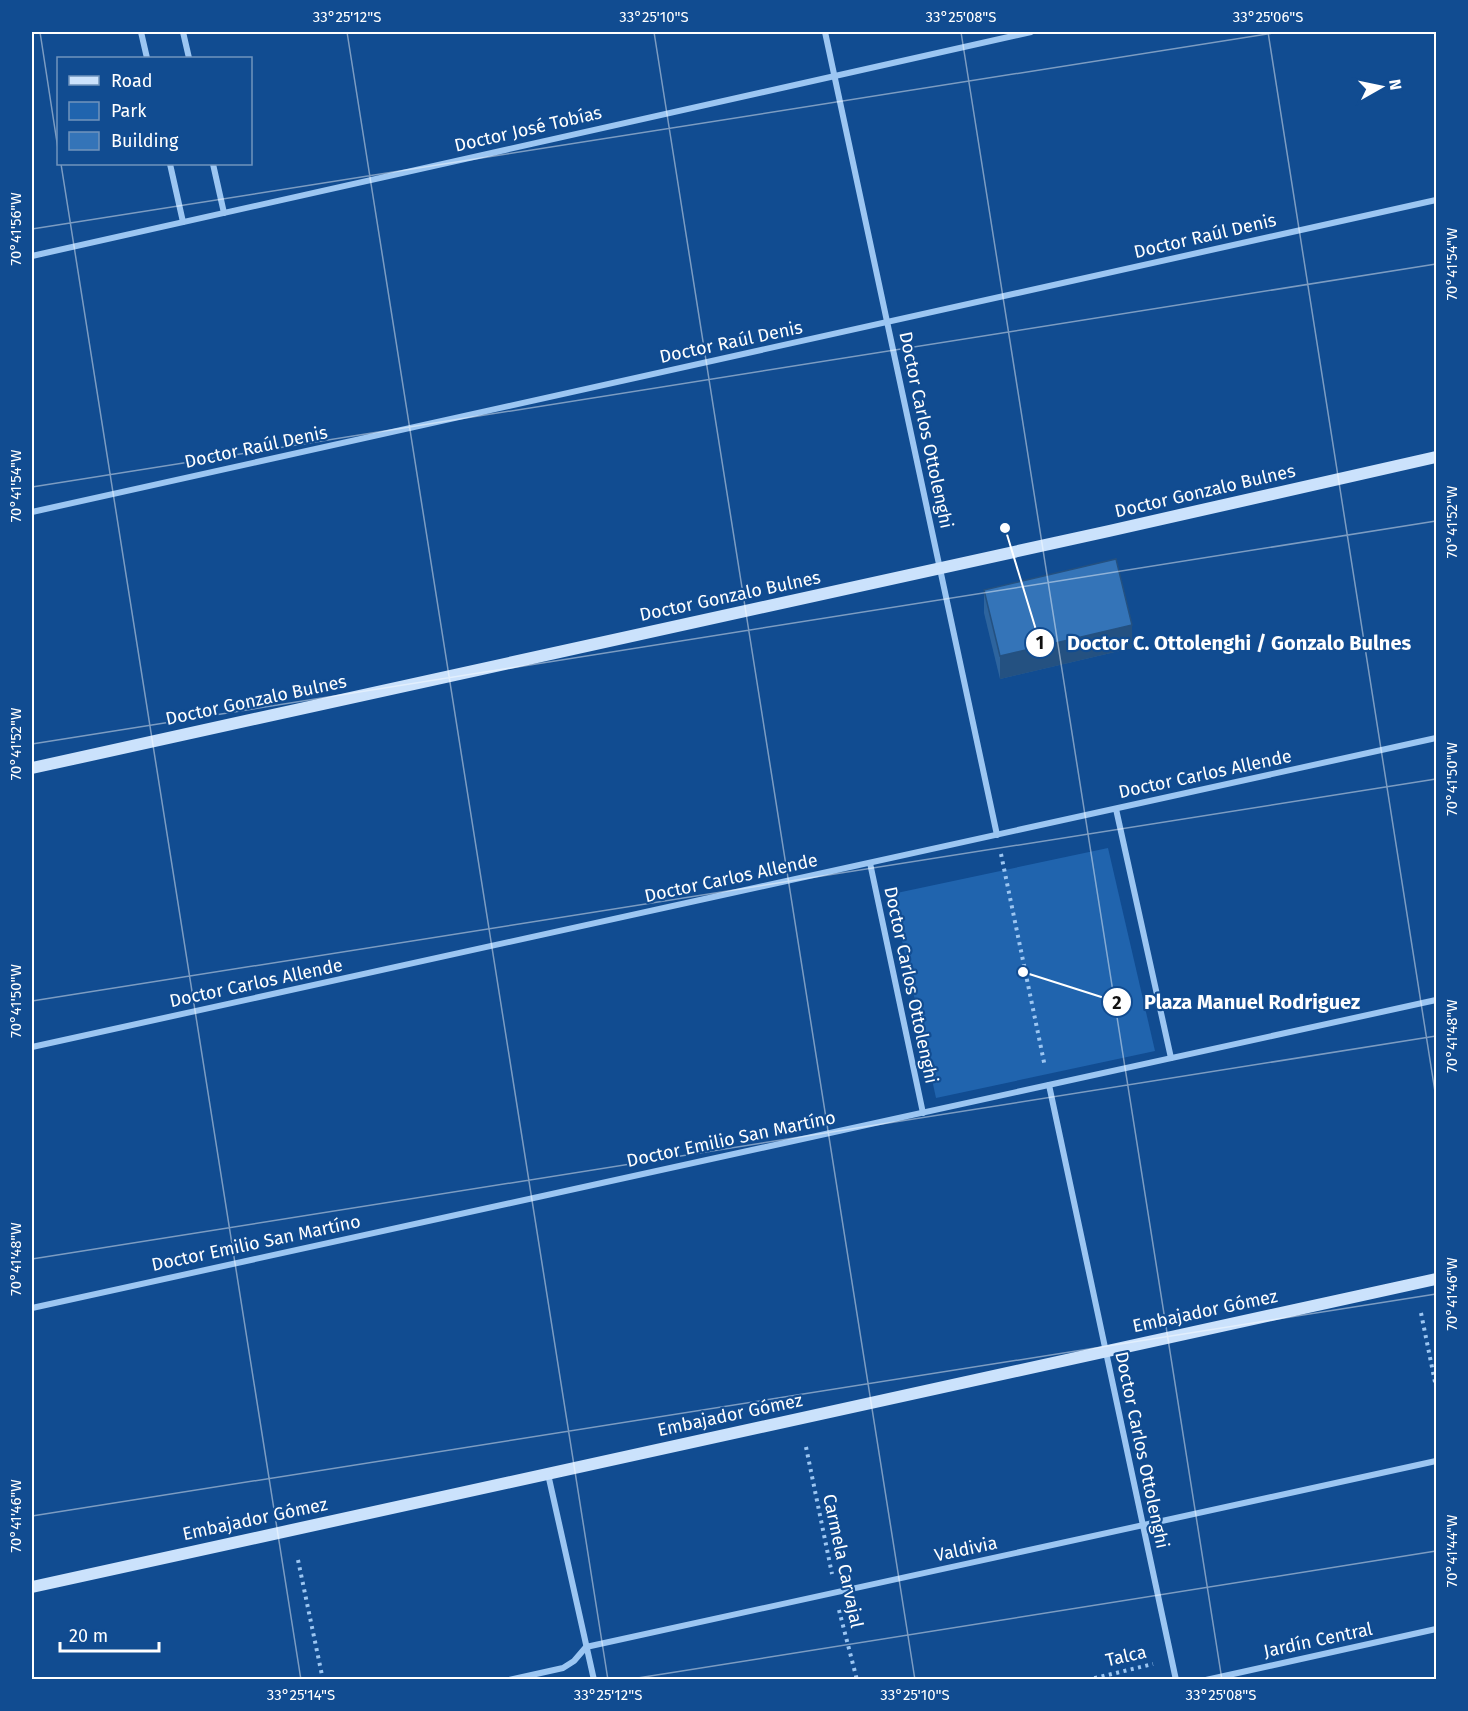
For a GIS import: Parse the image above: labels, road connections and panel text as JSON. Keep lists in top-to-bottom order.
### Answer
{
  "streets": {
    "street": [
      "Doctor José Tobías",
      "Doctor Raúl Denis",
      "Doctor Carlos Ottolenghi",
      "Doctor Gonzalo Bulnes",
      "Doctor Carlos Allende",
      "Doctor Emilio San Martíno",
      "Embajador Gómez",
      "Valdivia",
      "Jardín Central"
    ],
    "path": ["Carmela Carvajal", "Talca"]
  },
  "crossings": [
    ["Doctor José Tobías", "Doctor Carlos Ottolenghi"],
    ["Doctor Raúl Denis", "Doctor Carlos Ottolenghi"],
    ["Doctor Carlos Ottolenghi", "Doctor Gonzalo Bulnes"],
    ["Doctor Carlos Ottolenghi", "Doctor Carlos Allende"],
    ["Doctor Carlos Ottolenghi", "Doctor Emilio San Martíno"],
    ["Doctor Carlos Ottolenghi", "Embajador Gómez"],
    ["Doctor Carlos Ottolenghi", "Valdivia"],
    ["Doctor Carlos Ottolenghi", "Talca"],
    ["Valdivia", "Carmela Carvajal"]
  ],
  "places": ["Doctor C. Ottolenghi / Gonzalo Bulnes", "Plaza Manuel Rodriguez"],
  "legend": ["Road", "Park", "Building"],
  "scale_bar": "20 m",
  "north": "right",
  "coordinates": [
    "33°25'12\"S",
    "33°25'10\"S",
    "33°25'08\"S",
    "33°25'06\"S",
    "70°41'56\"W",
    "70°41'54\"W",
    "70°41'52\"W",
    "70°41'50\"W",
    "70°41'48\"W",
    "70°41'46\"W",
    "70°41'44\"W",
    "33°25'14\"S"
  ]
}
